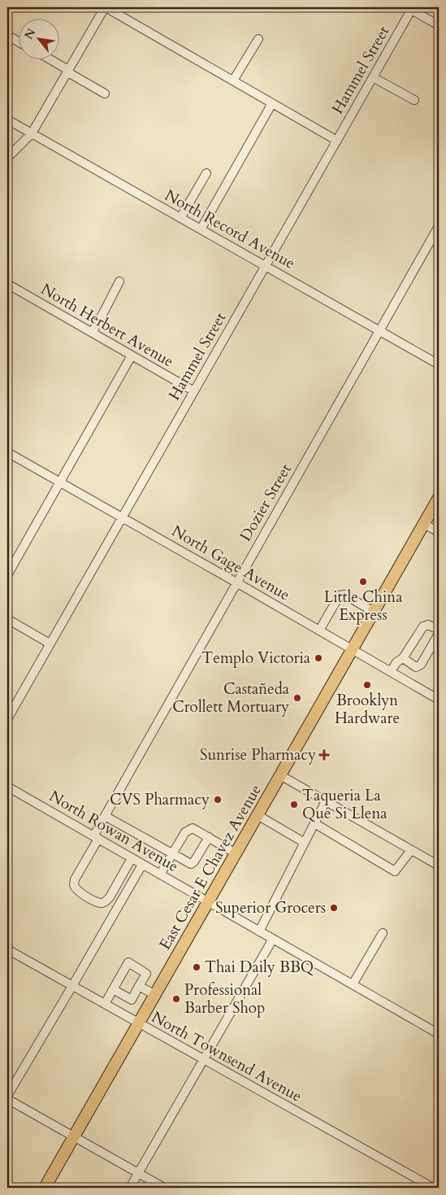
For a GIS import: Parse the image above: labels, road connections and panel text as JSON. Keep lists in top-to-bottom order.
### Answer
{
  "streets": {
    "main road": ["East Cesar E Chavez Avenue"],
    "street": [
      "Hammel Street",
      "North Record Avenue",
      "North Herbert Avenue",
      "Dozier Street",
      "North Gage Avenue",
      "North Rowan Avenue",
      "North Townsend Avenue"
    ]
  },
  "crossings": [
    ["Hammel Street", "North Record Avenue"],
    ["Hammel Street", "North Herbert Avenue"],
    ["Hammel Street", "North Gage Avenue"],
    ["North Record Avenue", "Dozier Street"],
    ["Dozier Street", "North Gage Avenue"],
    ["Dozier Street", "North Rowan Avenue"],
    ["North Gage Avenue", "East Cesar E Chavez Avenue"],
    ["North Rowan Avenue", "East Cesar E Chavez Avenue"],
    ["East Cesar E Chavez Avenue", "North Townsend Avenue"]
  ],
  "places": {
    "other": [
      "Little China Express",
      "Templo Victoria",
      "Brooklyn Hardware",
      "Castañeda Crollett Mortuary",
      "CVS Pharmacy",
      "Taqueria La Que Si Llena",
      "Superior Grocers",
      "Thai Daily BBQ",
      "Professional Barber Shop"
    ],
    "health": ["Sunrise Pharmacy"]
  },
  "north": "top left"
}
